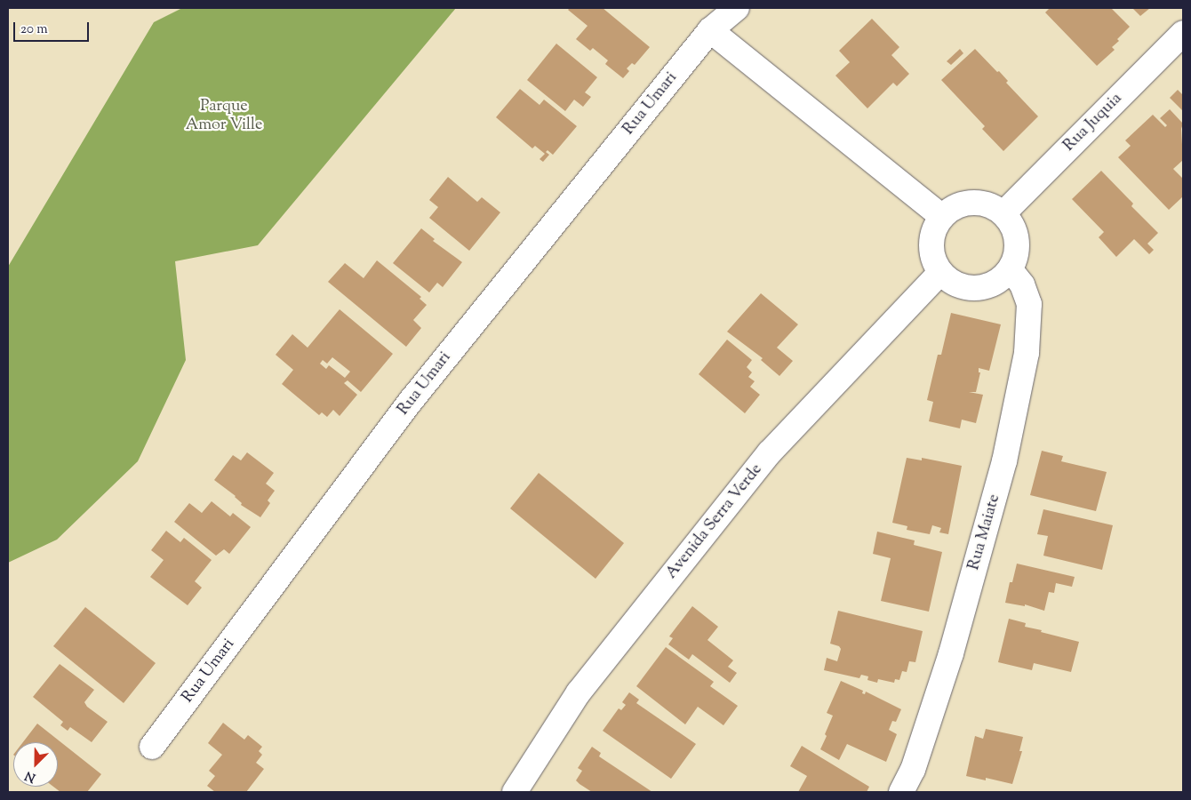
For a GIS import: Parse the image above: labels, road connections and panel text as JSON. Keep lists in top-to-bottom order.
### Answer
{
  "streets": {
    "street": [
      "Rua Umari",
      "Rua Juquia",
      "Avenida Serra Verde",
      "Rua Maiate"
    ]
  },
  "crossings": [
    ["Rua Juquia", "Avenida Serra Verde"],
    ["Rua Juquia", "Rua Maiate"],
    ["Avenida Serra Verde", "Rua Maiate"]
  ],
  "parks": ["Parque Amor Ville"],
  "scale_bar": "20 m",
  "north": "bottom left"
}
